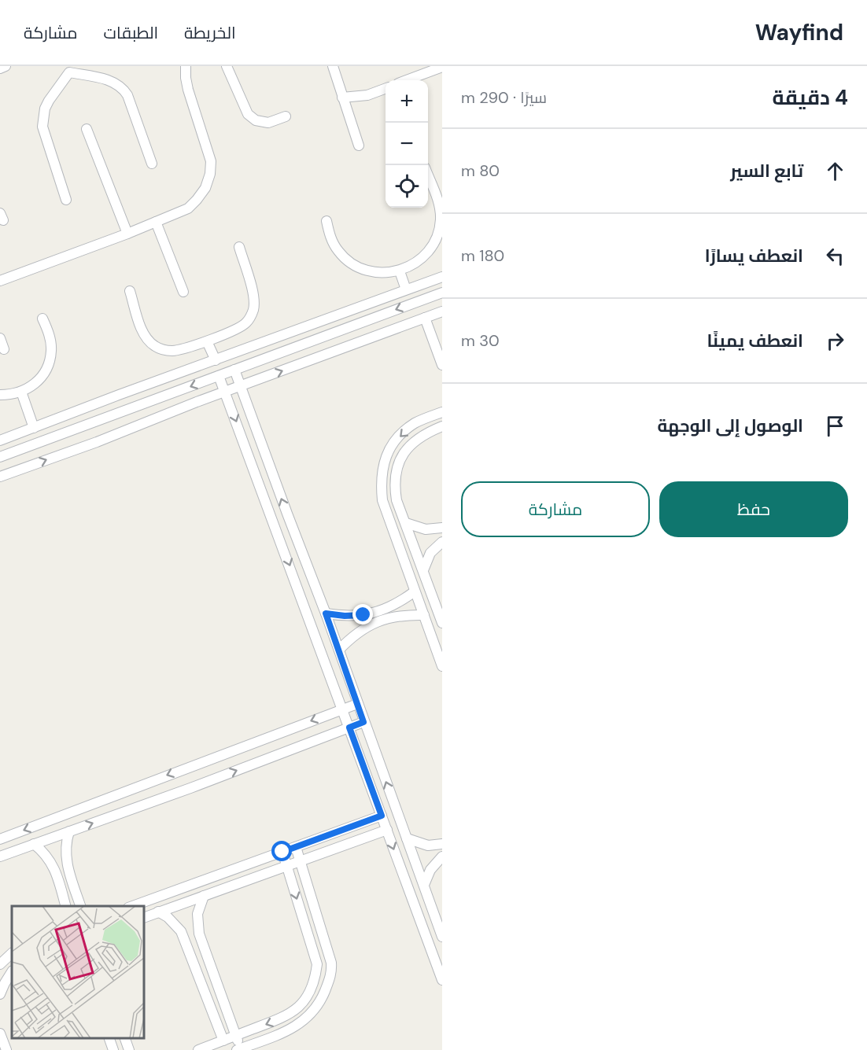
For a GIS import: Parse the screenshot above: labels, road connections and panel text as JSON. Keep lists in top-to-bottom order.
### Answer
{
  "page": {
    "header": "Wayfind",
    "nav": ["الخريطة", "الطبقات", "مشاركة"],
    "heading": ["4 دقيقة", "سيرًا · 290 m"],
    "map_buttons": ["+", "−"],
    "list": [
      ["تابع السير", "80 m"],
      ["انعطف يسارًا", "180 m"],
      ["انعطف يمينًا", "30 m"],
      "الوصول إلى الوجهة"
    ],
    "buttons": ["حفظ", "مشاركة"]
  }
}
